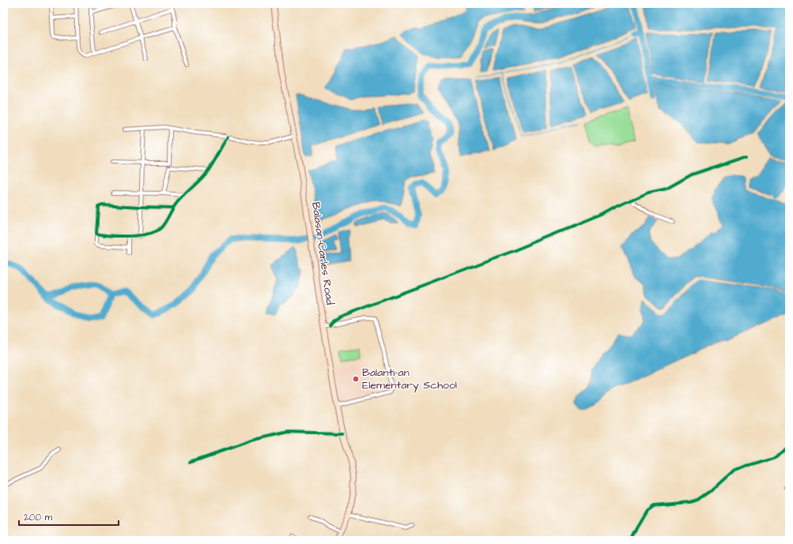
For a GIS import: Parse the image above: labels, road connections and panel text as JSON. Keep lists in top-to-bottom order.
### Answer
{
  "streets": {
    "main road": ["Balasan-Carles Road"]
  },
  "places": ["Balanti-an Elementary School"],
  "scale_bar": "200 m"
}
